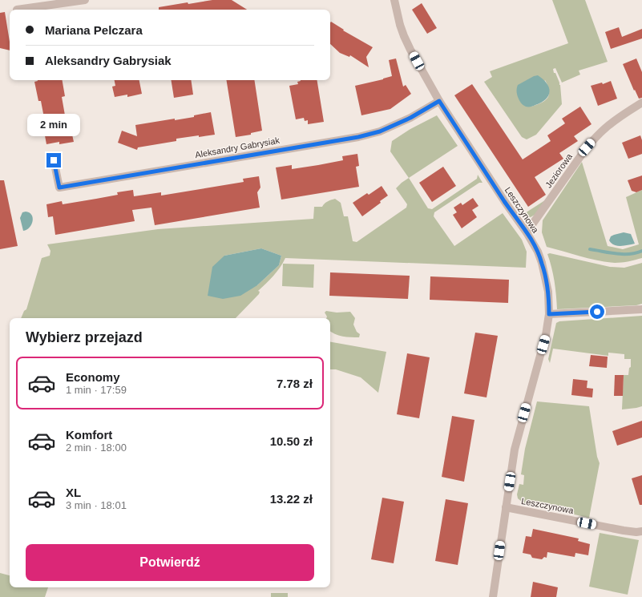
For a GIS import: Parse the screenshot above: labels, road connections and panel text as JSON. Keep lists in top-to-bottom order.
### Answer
{
  "streets": {
    "street": ["Aleksandry Gabrysiak", "Jeziorowa", "Leszczynowa"]
  },
  "crossings": [
    ["Aleksandry Gabrysiak", "Leszczynowa"],
    ["Jeziorowa", "Leszczynowa"]
  ],
  "page": {
    "banner": ["Mariana Pelczara", "Aleksandry Gabrysiak"],
    "bubble": "2 min",
    "heading": "Wybierz przejazd",
    "list": [
      {
        "name": "Economy",
        "note": "1 min · 17:59",
        "value": "7.78 zł"
      },
      {
        "name": "Komfort",
        "note": "2 min · 18:00",
        "value": "10.50 zł"
      },
      {
        "name": "XL",
        "note": "3 min · 18:01",
        "value": "13.22 zł"
      }
    ],
    "buttons": "Potwierdź"
  }
}
